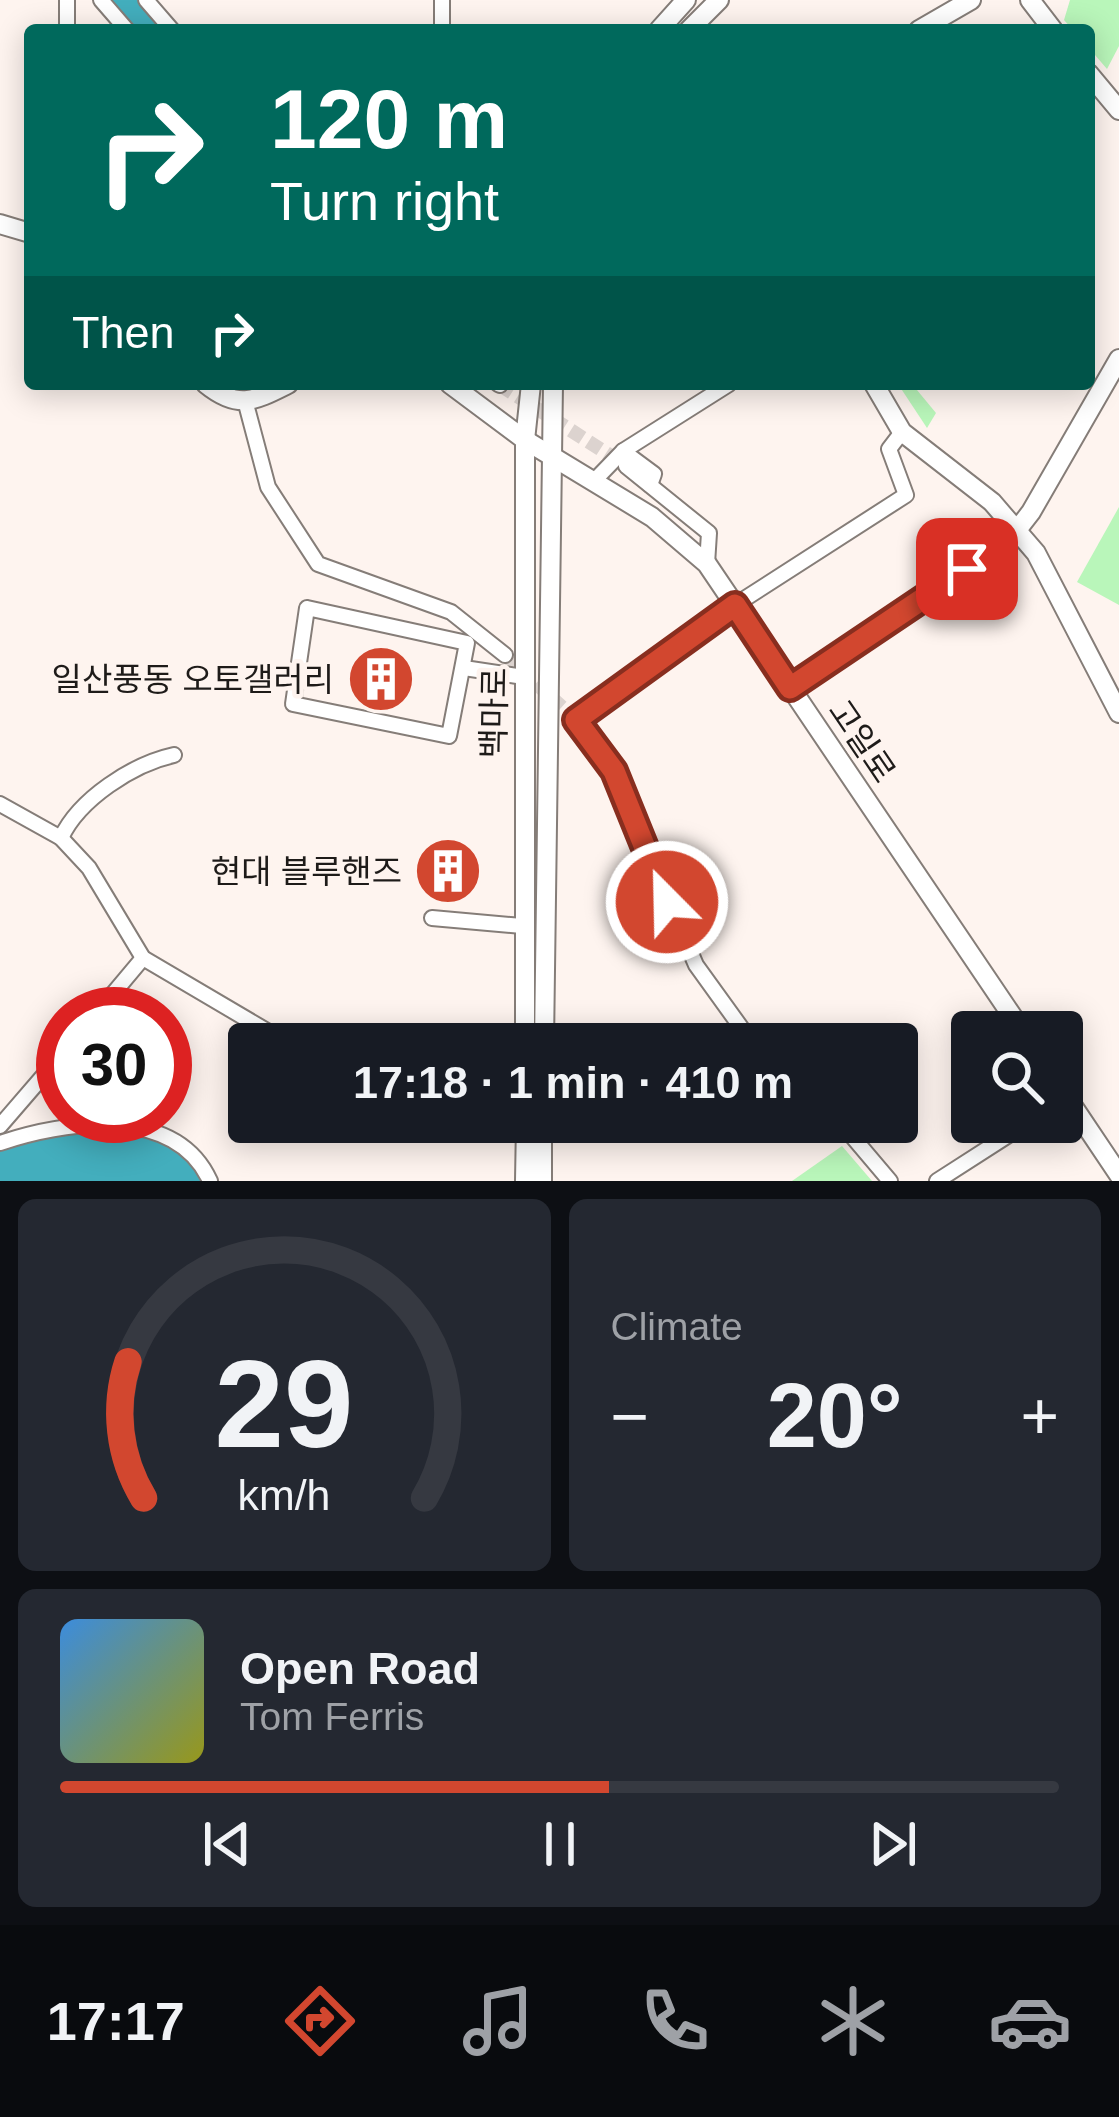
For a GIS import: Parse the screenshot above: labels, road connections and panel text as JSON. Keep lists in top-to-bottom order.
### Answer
{
  "streets": {
    "main road": ["백마로", "고일로"]
  },
  "crossings": [
    ["백마로", "고일로"]
  ],
  "places": {
    "building": ["일산풍동 오토갤러리", "현대 블루핸즈"]
  },
  "page": {
    "turn": ["120 m", "Turn right"],
    "then": "Then",
    "limit": "30",
    "trip": "17:18 · 1 min · 410 m",
    "tile": "Climate",
    "heat": ["−", "20°", "+"],
    "song": ["Open Road", "Tom Ferris"],
    "tabs": "17:17",
    "gauge": ["29", "km/h"]
  }
}
